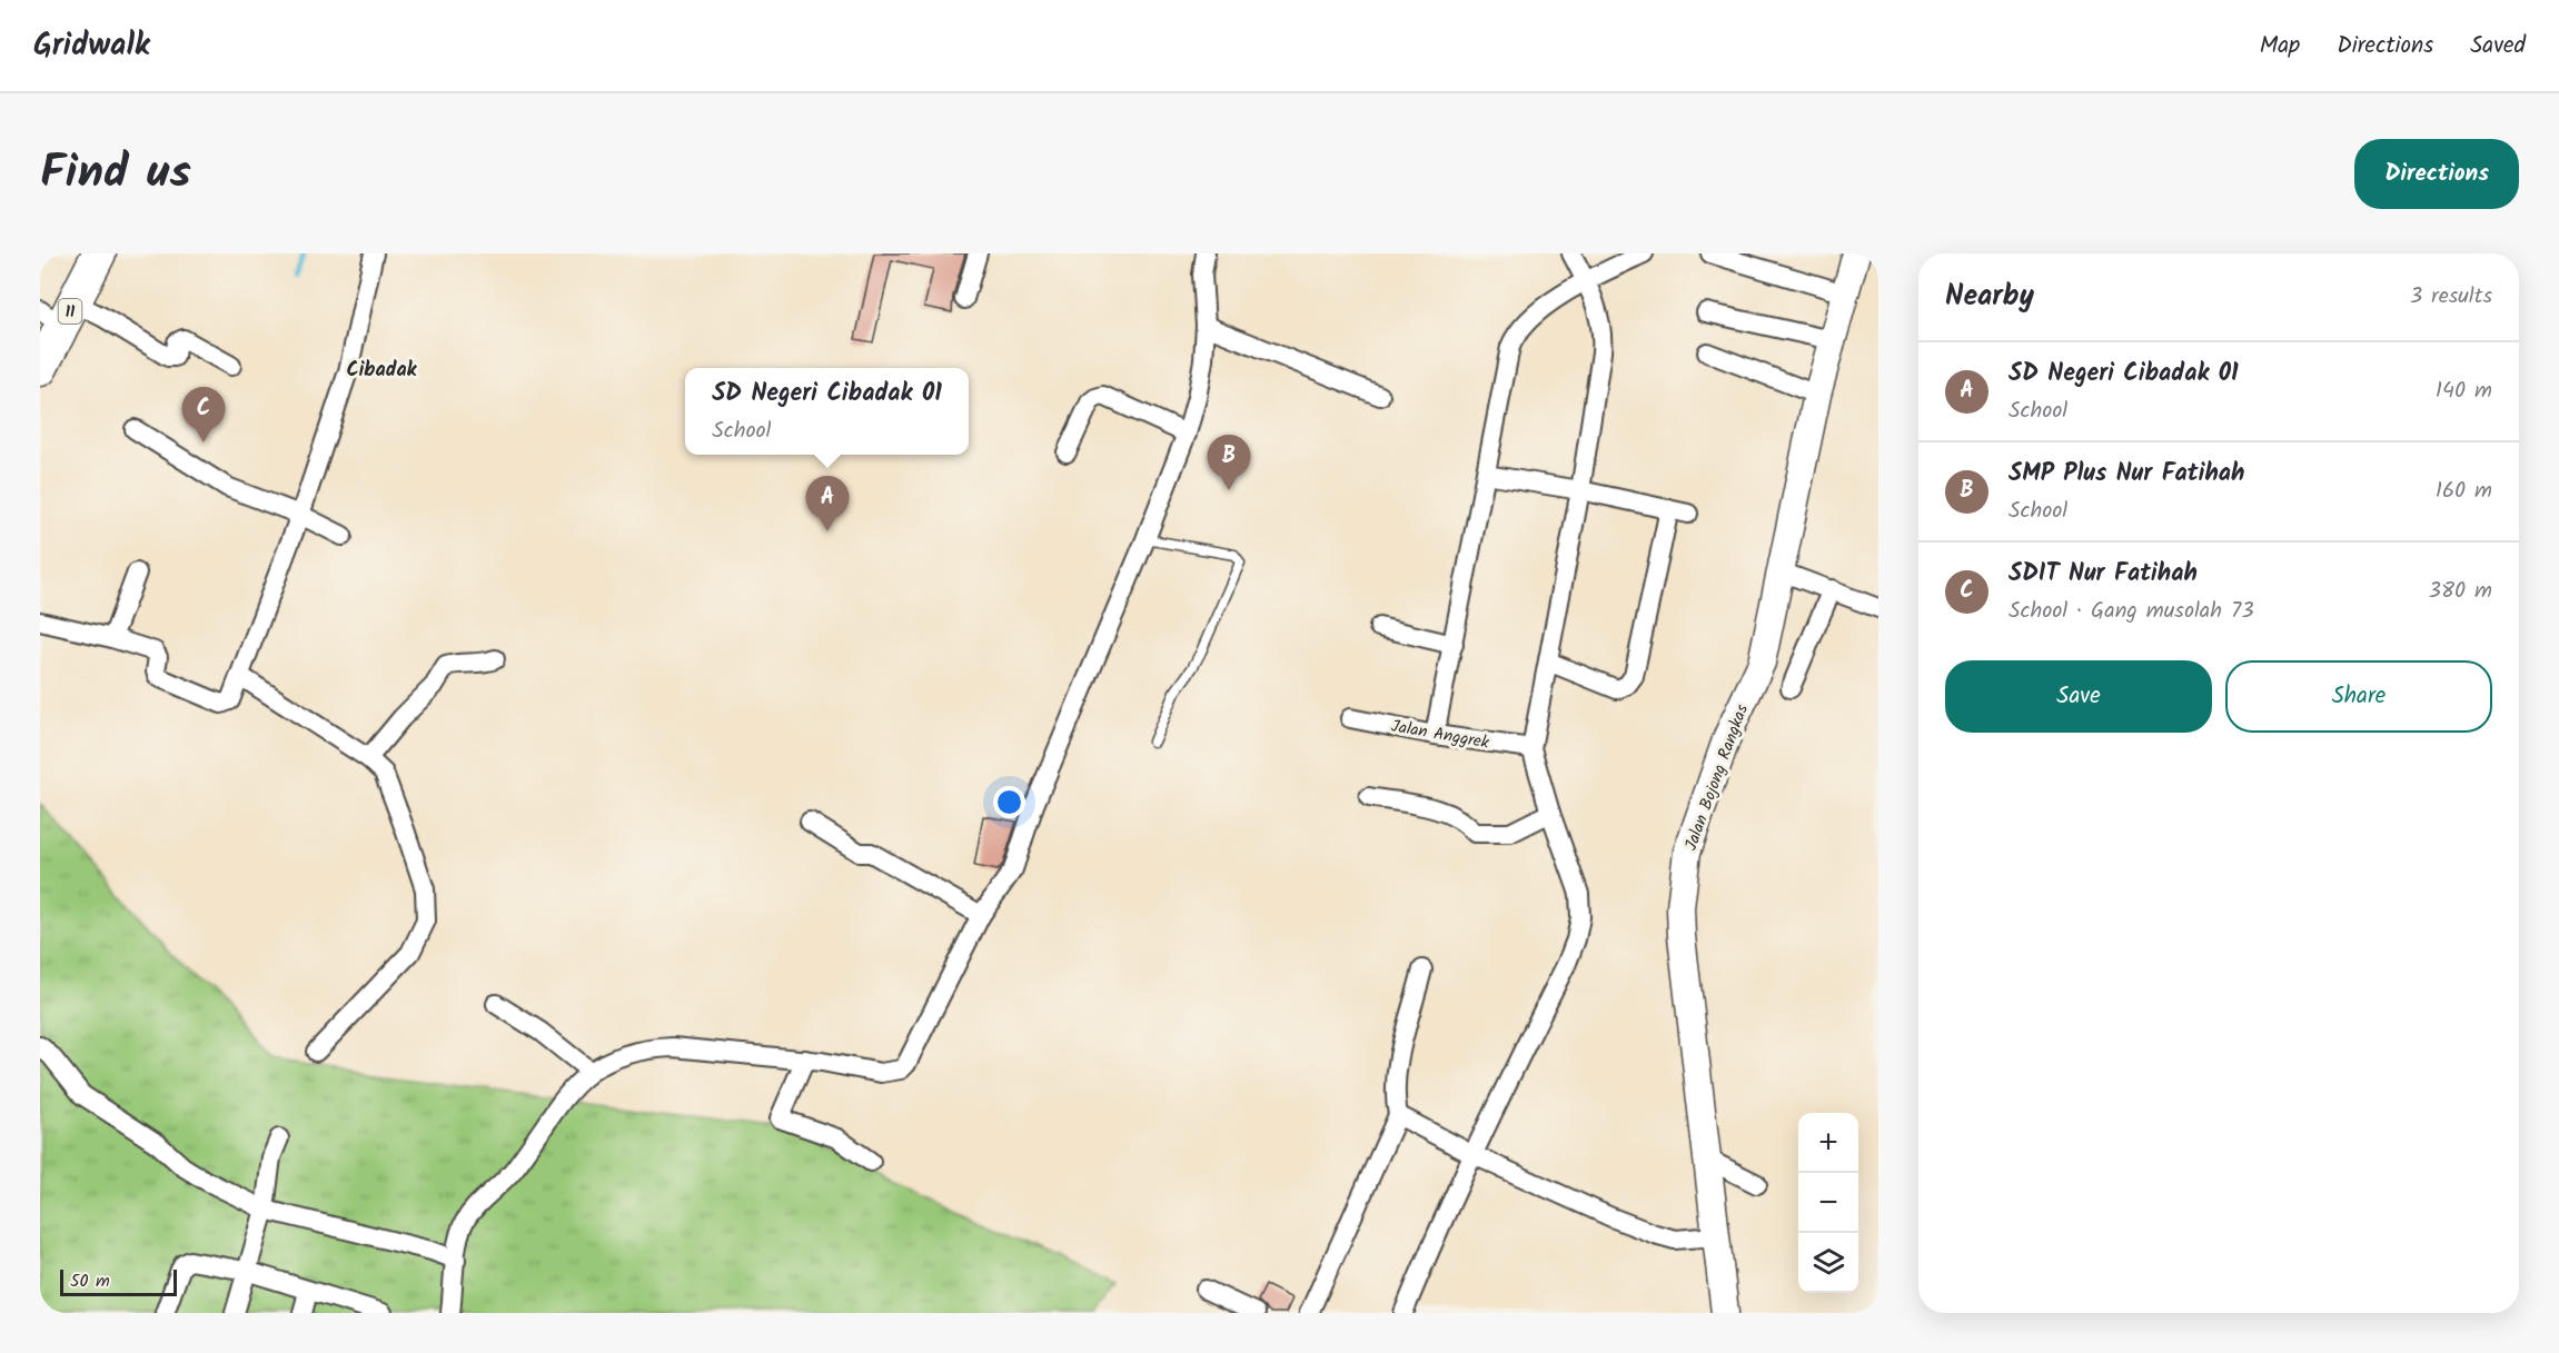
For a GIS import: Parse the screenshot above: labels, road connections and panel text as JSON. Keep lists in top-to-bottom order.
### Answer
{
  "streets": {
    "highway": ["11"],
    "main road": ["Jalan Bojong Rangkas"],
    "street": ["Jalan Anggrek"]
  },
  "districts": ["Cibadak"],
  "scale_bar": "50 m",
  "page": {
    "header": "Gridwalk",
    "nav": ["Map", "Directions", "Saved"],
    "title": "Find us",
    "buttons": [
      "Directions",
      ["Save", "Share"]
    ],
    "heading": ["Nearby", "3 results"],
    "list": [
      {
        "mark": "A",
        "name": "SD Negeri Cibadak 01",
        "note": "School",
        "value": "140 m"
      },
      {
        "mark": "B",
        "name": "SMP Plus Nur Fatihah",
        "note": "School",
        "value": "160 m"
      },
      {
        "mark": "C",
        "name": "SDIT Nur Fatihah",
        "note": "School · Gang musolah 73",
        "value": "380 m"
      }
    ],
    "popup": ["SD Negeri Cibadak 01", "School"],
    "pins": ["C", "B", "A"],
    "map_buttons": ["+", "−"],
    "scale": "50 m"
  }
}
